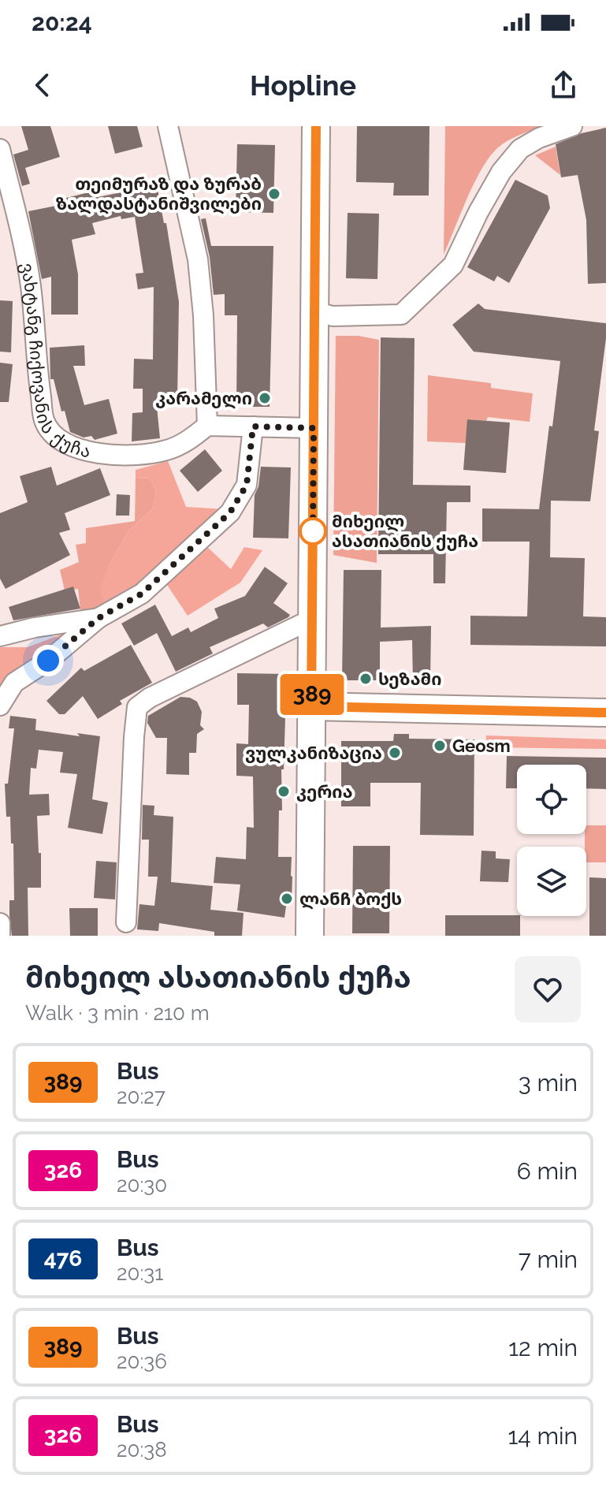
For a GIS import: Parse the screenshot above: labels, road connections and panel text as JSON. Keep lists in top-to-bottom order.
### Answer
{
  "streets": {
    "street": ["ვახტანგ ჩიქოვანის ქუჩა"]
  },
  "places": [
    "თეიმურაზ და ზურაბ ზალდასტანიშვილები",
    "კარამელი",
    "მიხეილ ასათიანის ქუჩა",
    "სეზამი",
    "Geosm",
    "ვულკანიზაცია",
    "კერია",
    "ლანჩ ბოქს"
  ],
  "lines": ["bus line 389"],
  "page": {
    "status": "20:24",
    "header": "Hopline",
    "on_map": "389",
    "heading": ["მიხეილ ასათიანის ქუჩა", "Walk · 3 min · 210 m"],
    "list": [
      {
        "mark": "389",
        "name": "Bus",
        "note": "20:27",
        "value": "3 min"
      },
      {
        "mark": "326",
        "name": "Bus",
        "note": "20:30",
        "value": "6 min"
      },
      {
        "mark": "476",
        "name": "Bus",
        "note": "20:31",
        "value": "7 min"
      },
      {
        "mark": "389",
        "name": "Bus",
        "note": "20:36",
        "value": "12 min"
      },
      {
        "mark": "326",
        "name": "Bus",
        "note": "20:38",
        "value": "14 min"
      }
    ]
  }
}
